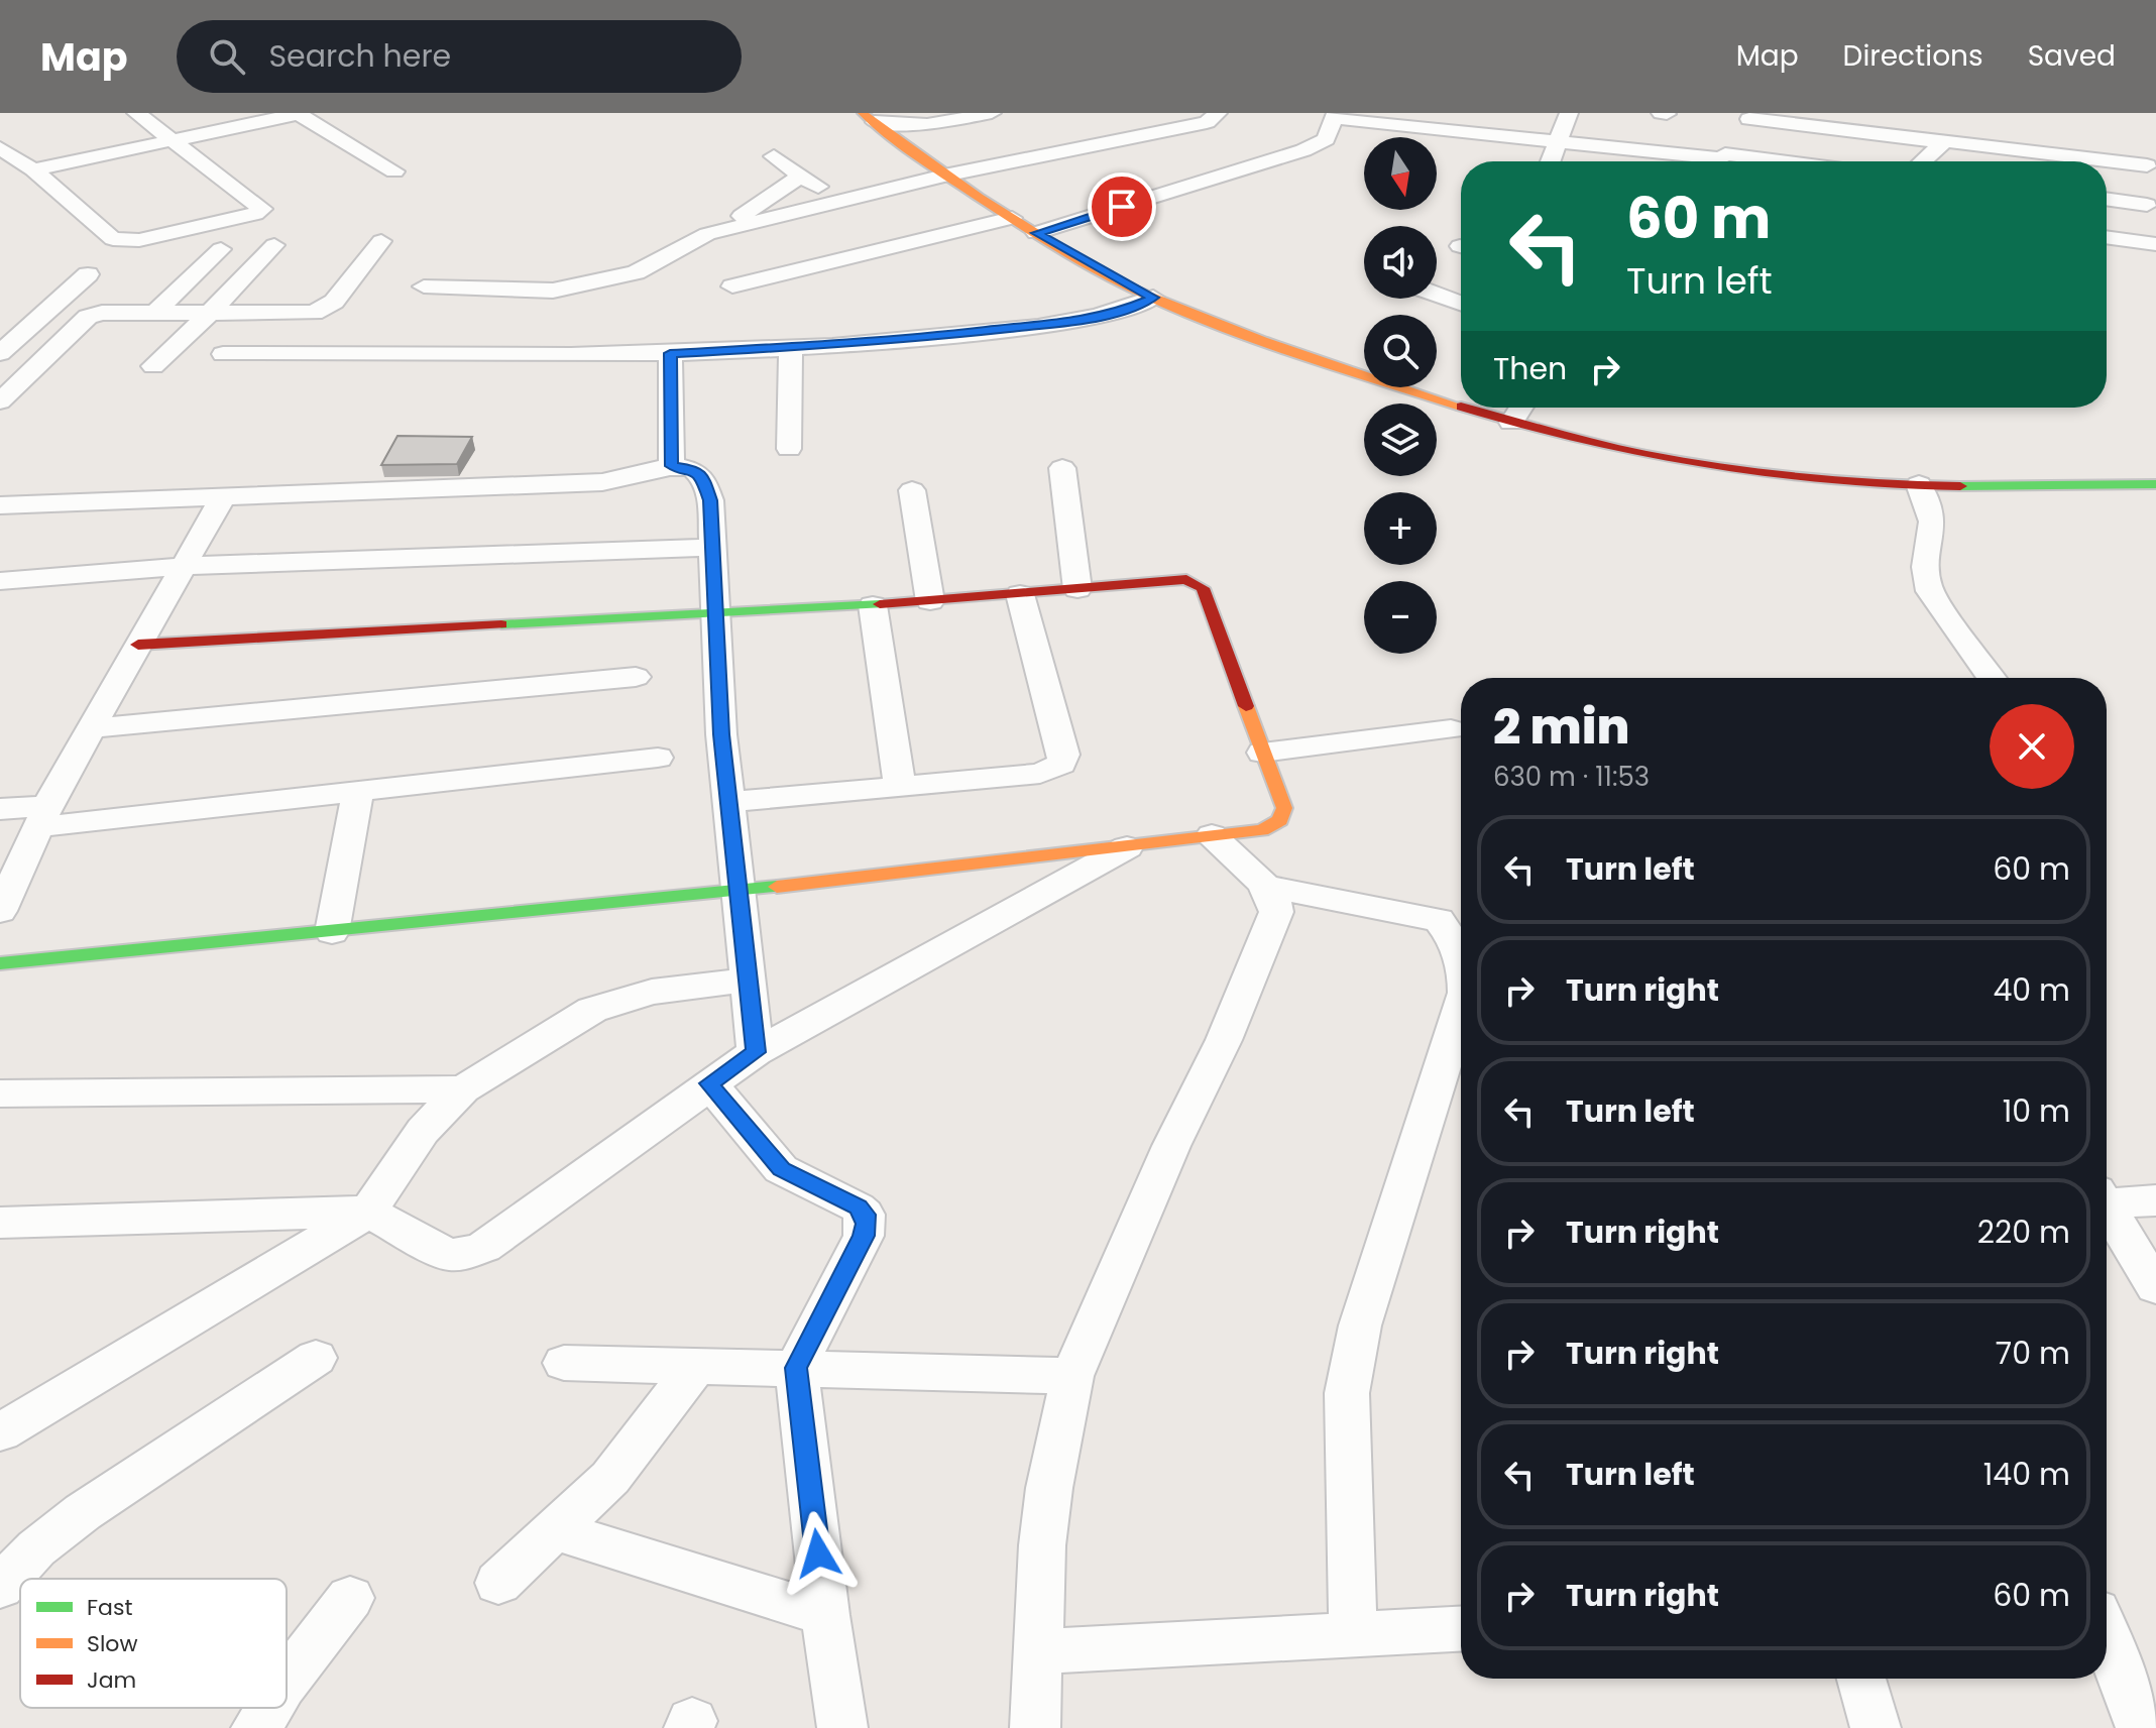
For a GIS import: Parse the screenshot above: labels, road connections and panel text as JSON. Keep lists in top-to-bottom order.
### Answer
{
  "legend": ["Fast", "Slow", "Jam"],
  "north": "bottom",
  "page": {
    "header": "Map",
    "search": "Search here",
    "nav": ["Map", "Directions", "Saved"],
    "map_buttons": ["+", "−"],
    "turn": ["60 m", "Turn left"],
    "then": "Then",
    "heading": ["2 min", "630 m · 11:53"],
    "list": [
      {
        "name": "Turn left",
        "value": "60 m"
      },
      {
        "name": "Turn right",
        "value": "40 m"
      },
      {
        "name": "Turn left",
        "value": "10 m"
      },
      {
        "name": "Turn right",
        "value": "220 m"
      },
      {
        "name": "Turn right",
        "value": "70 m"
      },
      {
        "name": "Turn left",
        "value": "140 m"
      },
      {
        "name": "Turn right",
        "value": "60 m"
      }
    ]
  }
}
